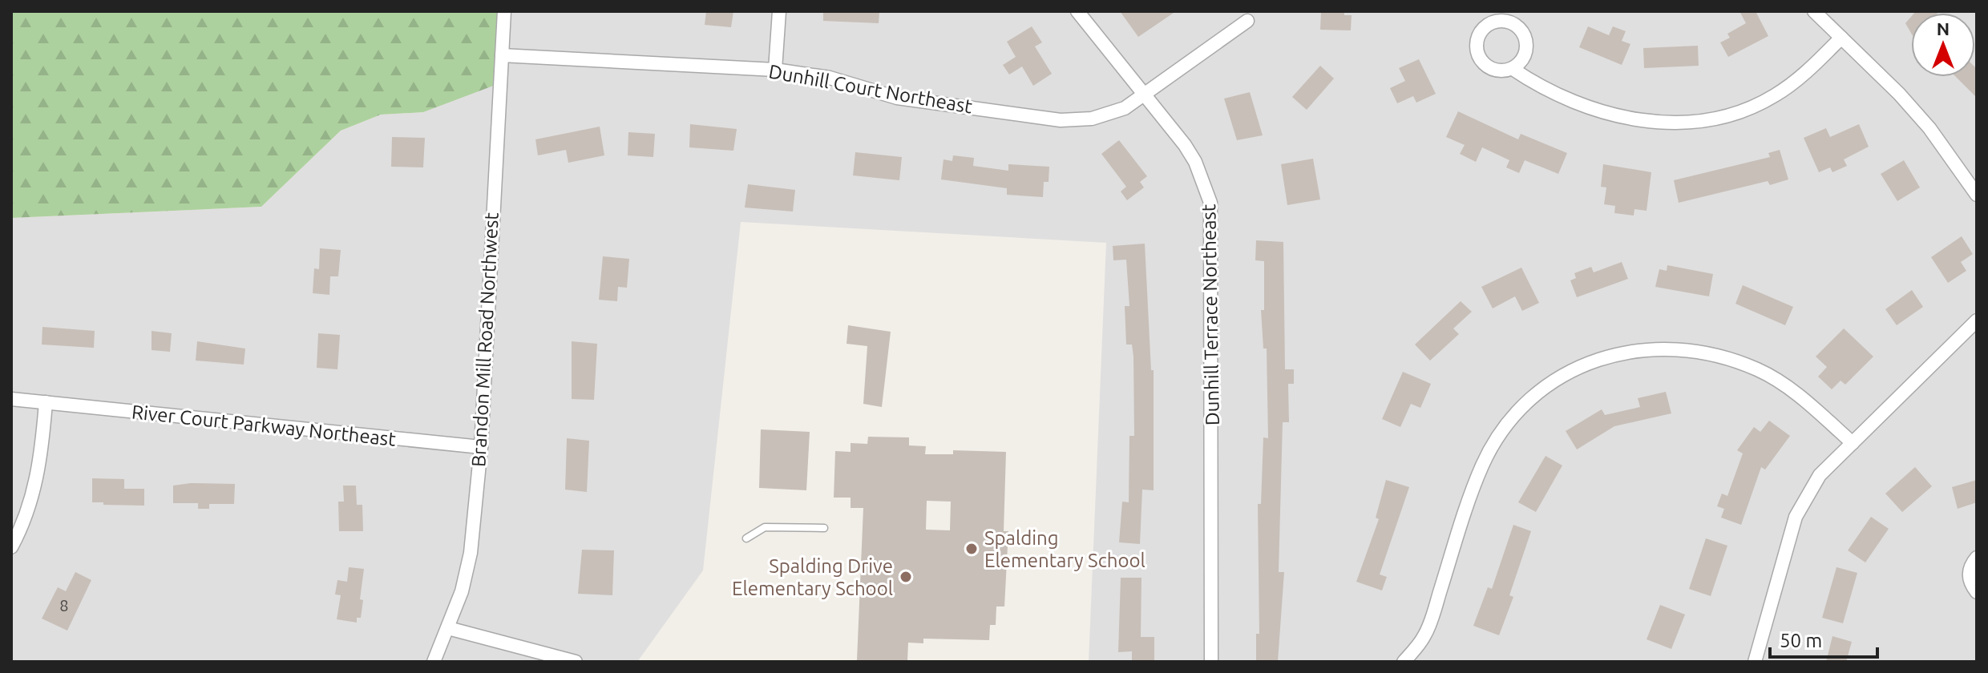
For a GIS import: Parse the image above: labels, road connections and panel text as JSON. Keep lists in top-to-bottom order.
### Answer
{
  "streets": {
    "street": [
      "Dunhill Court Northeast",
      "Dunhill Terrace Northeast",
      "Brandon Mill Road Northwest",
      "River Court Parkway Northeast"
    ]
  },
  "crossings": [
    ["Dunhill Court Northeast", "Dunhill Terrace Northeast"],
    ["Dunhill Court Northeast", "Brandon Mill Road Northwest"],
    ["Brandon Mill Road Northwest", "River Court Parkway Northeast"]
  ],
  "places": ["Spalding Elementary School", "Spalding Drive Elementary School"],
  "house_numbers": ["8"],
  "scale_bar": "50 m",
  "north": "top"
}
